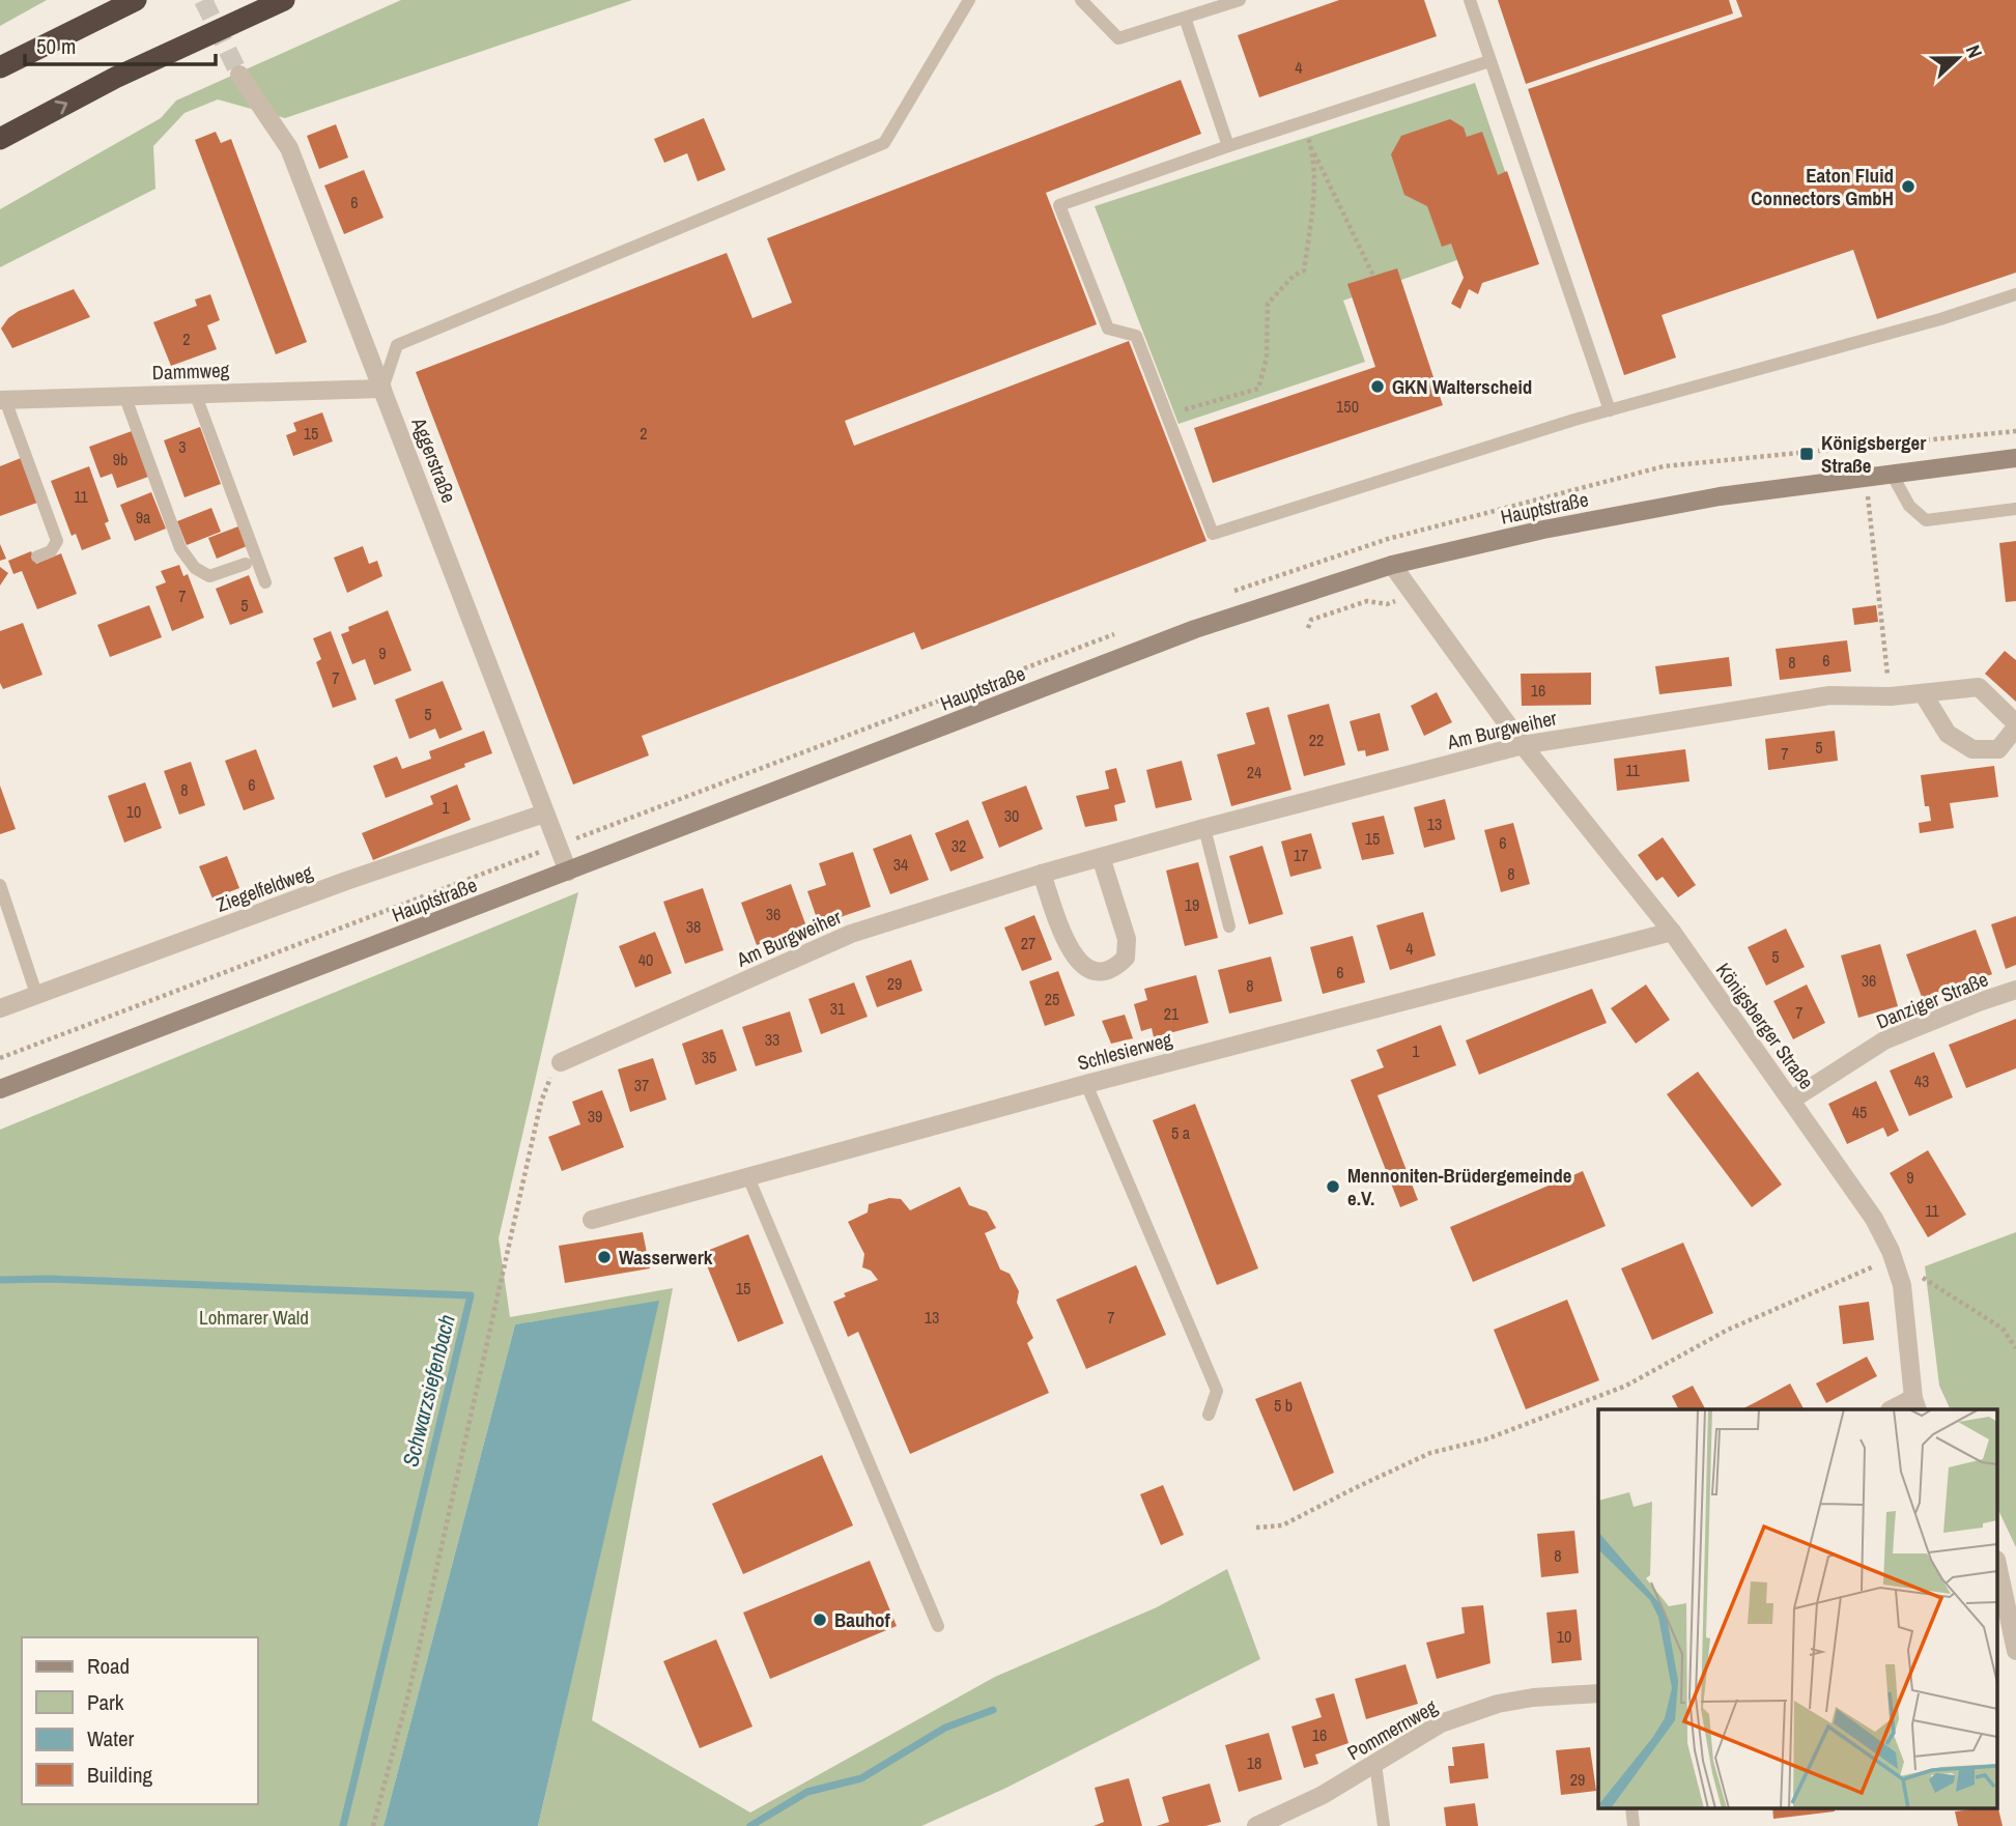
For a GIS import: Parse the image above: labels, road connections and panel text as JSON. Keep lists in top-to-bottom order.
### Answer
{
  "streets": {
    "main road": ["Hauptstraße"],
    "street": [
      "Dammweg",
      "Aggerstraße",
      "Am Burgweiher",
      "Ziegelfeldweg",
      "Danziger Straße",
      "Königsberger Straße",
      "Schlesierweg",
      "Pommernweg"
    ]
  },
  "crossings": [
    ["Dammweg", "Aggerstraße"],
    ["Aggerstraße", "Hauptstraße"],
    ["Aggerstraße", "Ziegelfeldweg"],
    ["Hauptstraße", "Königsberger Straße"],
    ["Am Burgweiher", "Königsberger Straße"],
    ["Danziger Straße", "Königsberger Straße"],
    ["Königsberger Straße", "Schlesierweg"]
  ],
  "water": ["Schwarzsiefenbach"],
  "parks": ["Lohmarer Wald"],
  "places": {
    "other": [
      "Eaton Fluid Connectors GmbH",
      "GKN Walterscheid",
      "Mennoniten-Brüdergemeinde e.V.",
      "Wasserwerk",
      "Bauhof"
    ],
    "transit": ["Königsberger Straße"]
  },
  "house_numbers": [
    "4",
    "6",
    "2",
    "150",
    "15",
    "2",
    "3",
    "9b",
    "11",
    "9a",
    "7",
    "5",
    "9",
    "6",
    "8",
    "7",
    "16",
    "5",
    "22",
    "5",
    "7",
    "11",
    "24",
    "6",
    "8",
    "1",
    "10",
    "30",
    "13",
    "15",
    "6",
    "32",
    "17",
    "34",
    "8",
    "19",
    "36",
    "38",
    "27",
    "4",
    "5",
    "40",
    "6",
    "36",
    "29",
    "8",
    "25",
    "31",
    "7",
    "21",
    "33",
    "1",
    "35",
    "43",
    "37",
    "45",
    "39",
    "5 a",
    "9",
    "11",
    "15",
    "13",
    "7",
    "5 b",
    "8",
    "10",
    "16",
    "18",
    "29"
  ],
  "legend": [
    "Road",
    "Park",
    "Water",
    "Building"
  ],
  "scale_bar": "50 m",
  "north": "right"
}
